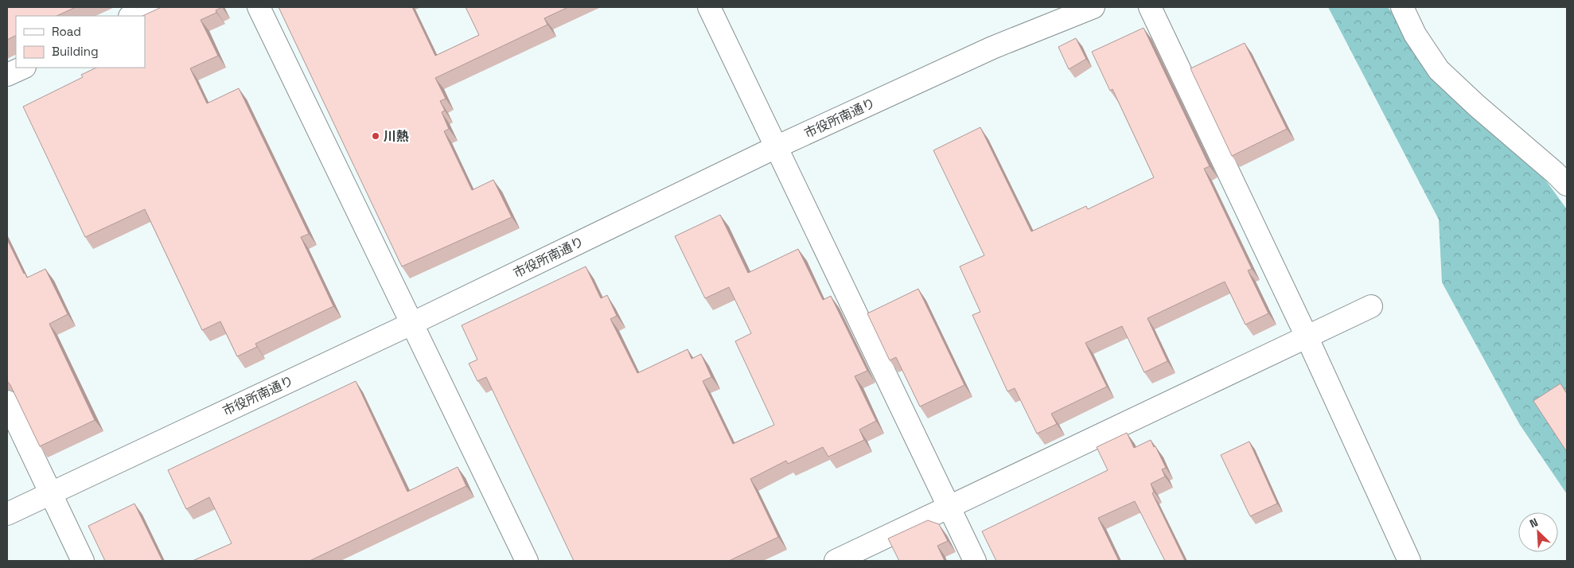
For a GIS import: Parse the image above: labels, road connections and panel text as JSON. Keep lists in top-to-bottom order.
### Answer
{
  "streets": {
    "street": ["市役所南通り"]
  },
  "places": ["川熱"],
  "legend": ["Road", "Building"],
  "north": "top left"
}
